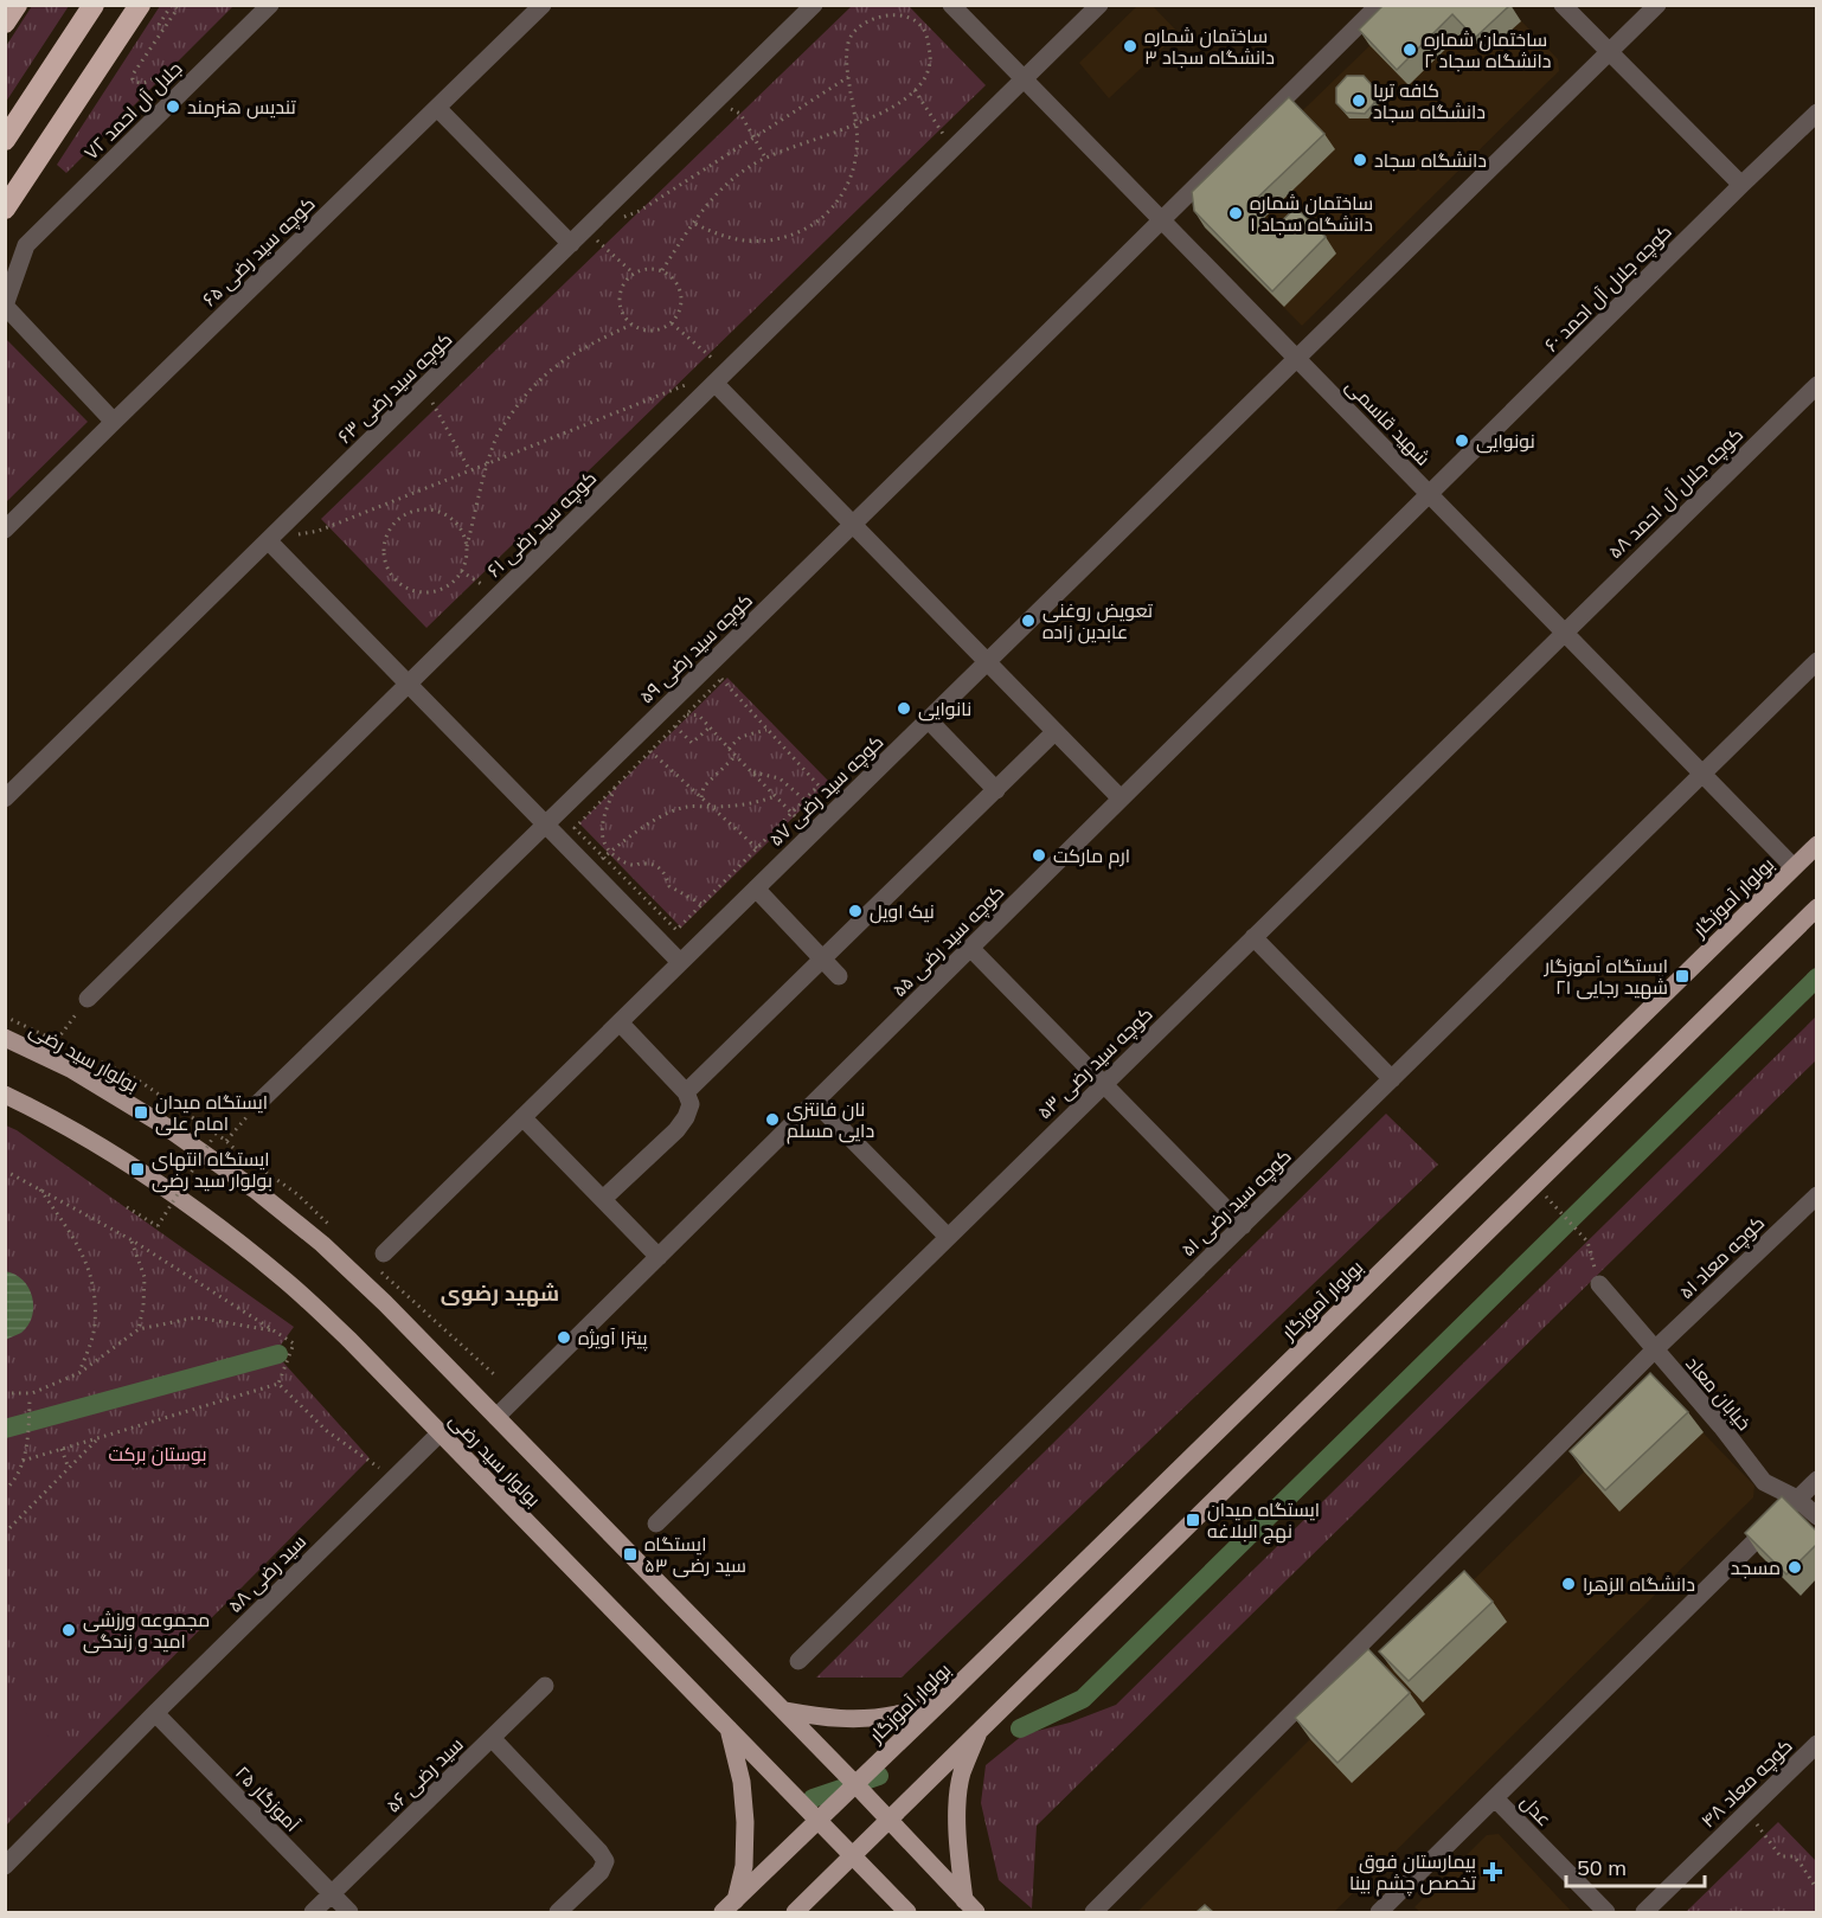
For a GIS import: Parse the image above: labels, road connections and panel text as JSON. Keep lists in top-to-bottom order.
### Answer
{
  "streets": {
    "main road": ["بولوار آموزگار", "بولوار سید رضی"],
    "street": [
      "جلال آل احمد ۷۲",
      "کوچه سید رضی ۶۵",
      "کوچه جلال آل احمد ۶۰",
      "کوچه سید رضی ۶۳",
      "شهید قاسمی",
      "کوچه جلال آل احمد ۵۸",
      "کوچه سید رضی ۶۱",
      "کوچه سید رضی ۵۹",
      "کوچه سید رضی ۵۷",
      "کوچه سید رضی ۵۵",
      "کوچه سید رضی ۵۳",
      "کوچه سید رضی ۵۱",
      "کوچه معاد ۵۱",
      "خیابان معاد",
      "سید رضی ۵۸",
      "سید رضی ۵۶",
      "کوچه معاد ۴۸",
      "آموزگار ۲۵",
      "عدل"
    ]
  },
  "crossings": [
    ["کوچه جلال آل احمد ۶۰", "شهید قاسمی"],
    ["کوچه جلال آل احمد ۶۰", "کوچه سید رضی ۵۵"],
    ["شهید قاسمی", "کوچه جلال آل احمد ۵۸"],
    ["شهید قاسمی", "کوچه سید رضی ۶۱"],
    ["شهید قاسمی", "کوچه سید رضی ۵۹"],
    ["شهید قاسمی", "کوچه سید رضی ۵۷"],
    ["شهید قاسمی", "بولوار آموزگار"],
    ["شهید قاسمی", "کوچه سید رضی ۵۵"],
    ["شهید قاسمی", "کوچه سید رضی ۵۳"],
    ["شهید قاسمی", "کوچه سید رضی ۵۱"],
    ["کوچه جلال آل احمد ۵۸", "کوچه سید رضی ۵۳"],
    ["بولوار آموزگار", "بولوار سید رضی"],
    ["کوچه سید رضی ۵۵", "بولوار سید رضی"],
    ["بولوار سید رضی", "سید رضی ۵۸"],
    ["کوچه معاد ۵۱", "خیابان معاد"],
    ["سید رضی ۵۸", "آموزگار ۲۵"],
    ["سید رضی ۵۶", "آموزگار ۲۵"]
  ],
  "districts": ["شهید رضوی"],
  "parks": ["بوستان برکت"],
  "places": {
    "other": [
      "ساختمان شماره ۳ دانشگاه سجاد",
      "ساختمان شماره ۲ دانشگاه سجاد",
      "کافه تریا دانشگاه سجاد",
      "تندیس هنرمند",
      "دانشگاه سجاد",
      "ساختمان شماره ۱ دانشگاه سجاد",
      "نونوایی",
      "تعویض روغنی عابدین زاده",
      "نانوایی",
      "ارم مارکت",
      "نیک اویل",
      "نان فانتزی دایی مسلم",
      "پیتزا آویژه",
      "مسجد",
      "دانشگاه الزهرا",
      "مجموعه ورزشی امید و زندگی"
    ],
    "transit": [
      "ایستگاه آموزگار شهید رجایی ۲۱",
      "ایستگاه میدان امام علی",
      "ایستگاه انتهای بولوار سید رضی",
      "ایستگاه میدان نهج البلاغه",
      "ایستگاه سید رضی ۵۳"
    ],
    "health": ["بیمارستان فوق تخصص چشم بینا"]
  },
  "scale_bar": "50 m"
}
